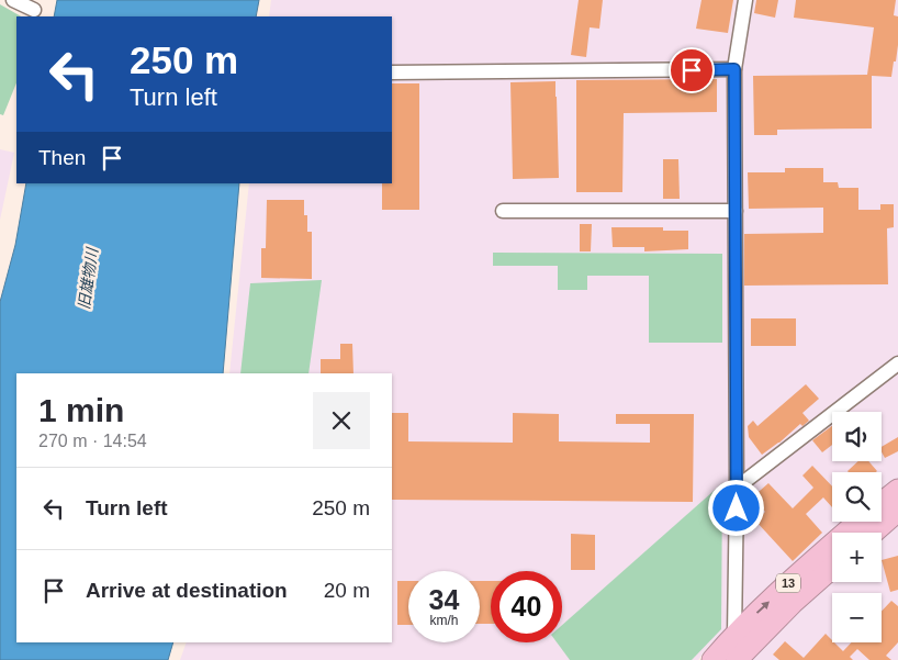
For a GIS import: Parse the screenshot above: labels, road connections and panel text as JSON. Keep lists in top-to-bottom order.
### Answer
{
  "streets": {
    "highway": ["13"]
  },
  "water": ["旧雄物川"],
  "page": {
    "turn": ["250 m", "Turn left"],
    "then": "Then",
    "heading": ["1 min", "270 m · 14:54"],
    "map_buttons": ["+", "−"],
    "list": [
      {
        "name": "Turn left",
        "value": "250 m"
      },
      {
        "name": "Arrive at destination",
        "value": "20 m"
      }
    ],
    "speed": "34 km/h",
    "limit": "40"
  }
}
